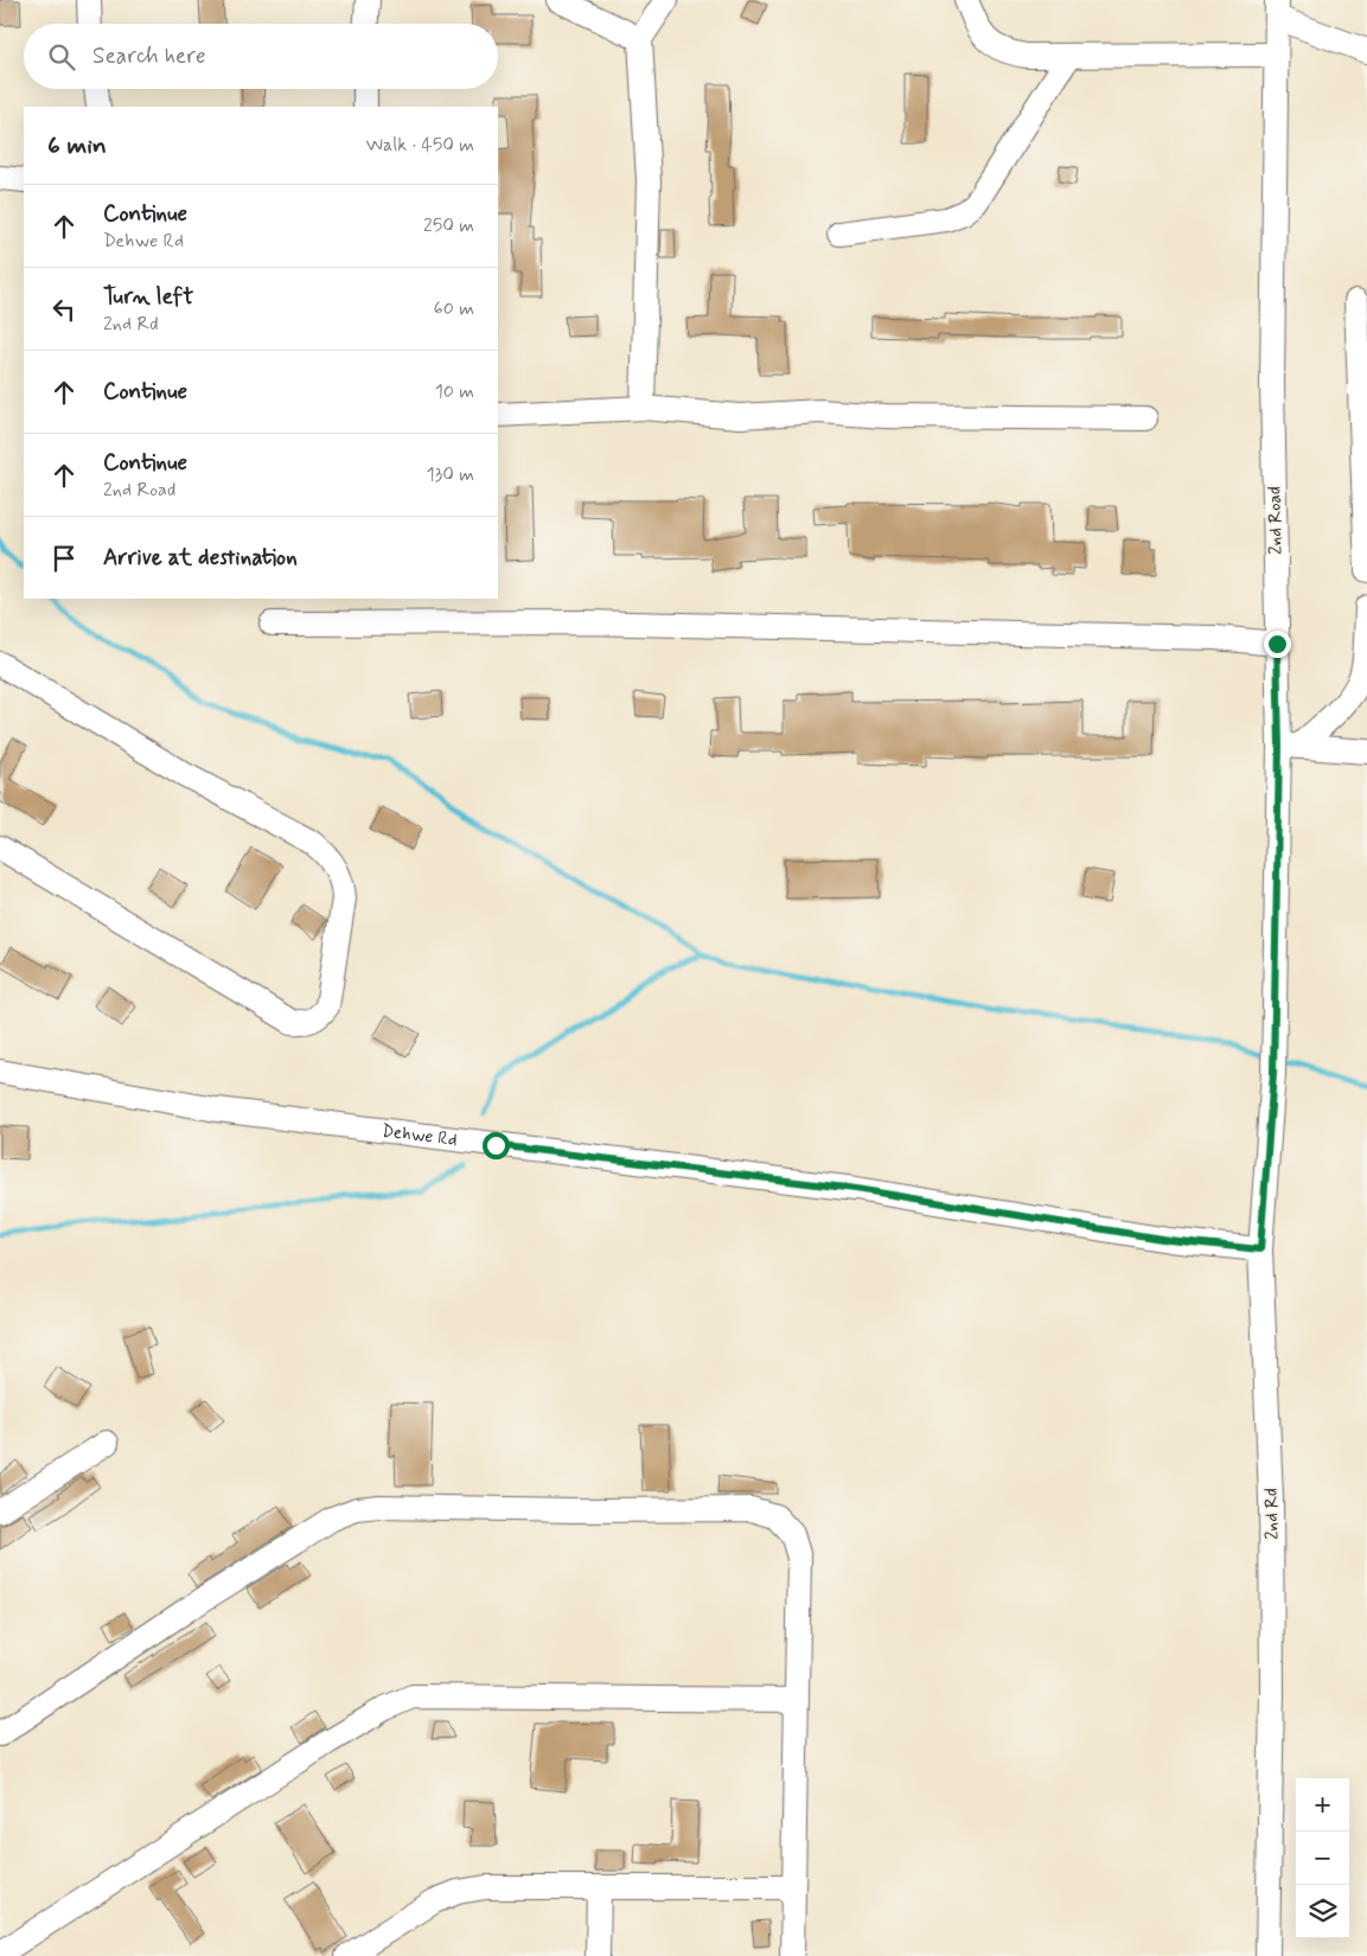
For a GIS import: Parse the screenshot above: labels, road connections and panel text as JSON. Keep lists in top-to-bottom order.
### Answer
{
  "streets": {
    "street": ["2nd Road", "Dehwe Rd", "2nd Rd"]
  },
  "crossings": [
    ["2nd Road", "2nd Rd"],
    ["Dehwe Rd", "2nd Rd"]
  ],
  "page": {
    "search": "Search here",
    "heading": ["6 min", "Walk · 450 m"],
    "list": [
      ["Continue", "Dehwe Rd", "250 m"],
      ["Turn left", "2nd Rd", "60 m"],
      ["Continue", "10 m"],
      ["Continue", "2nd Road", "130 m"],
      "Arrive at destination"
    ],
    "map_buttons": ["+", "−"]
  }
}
